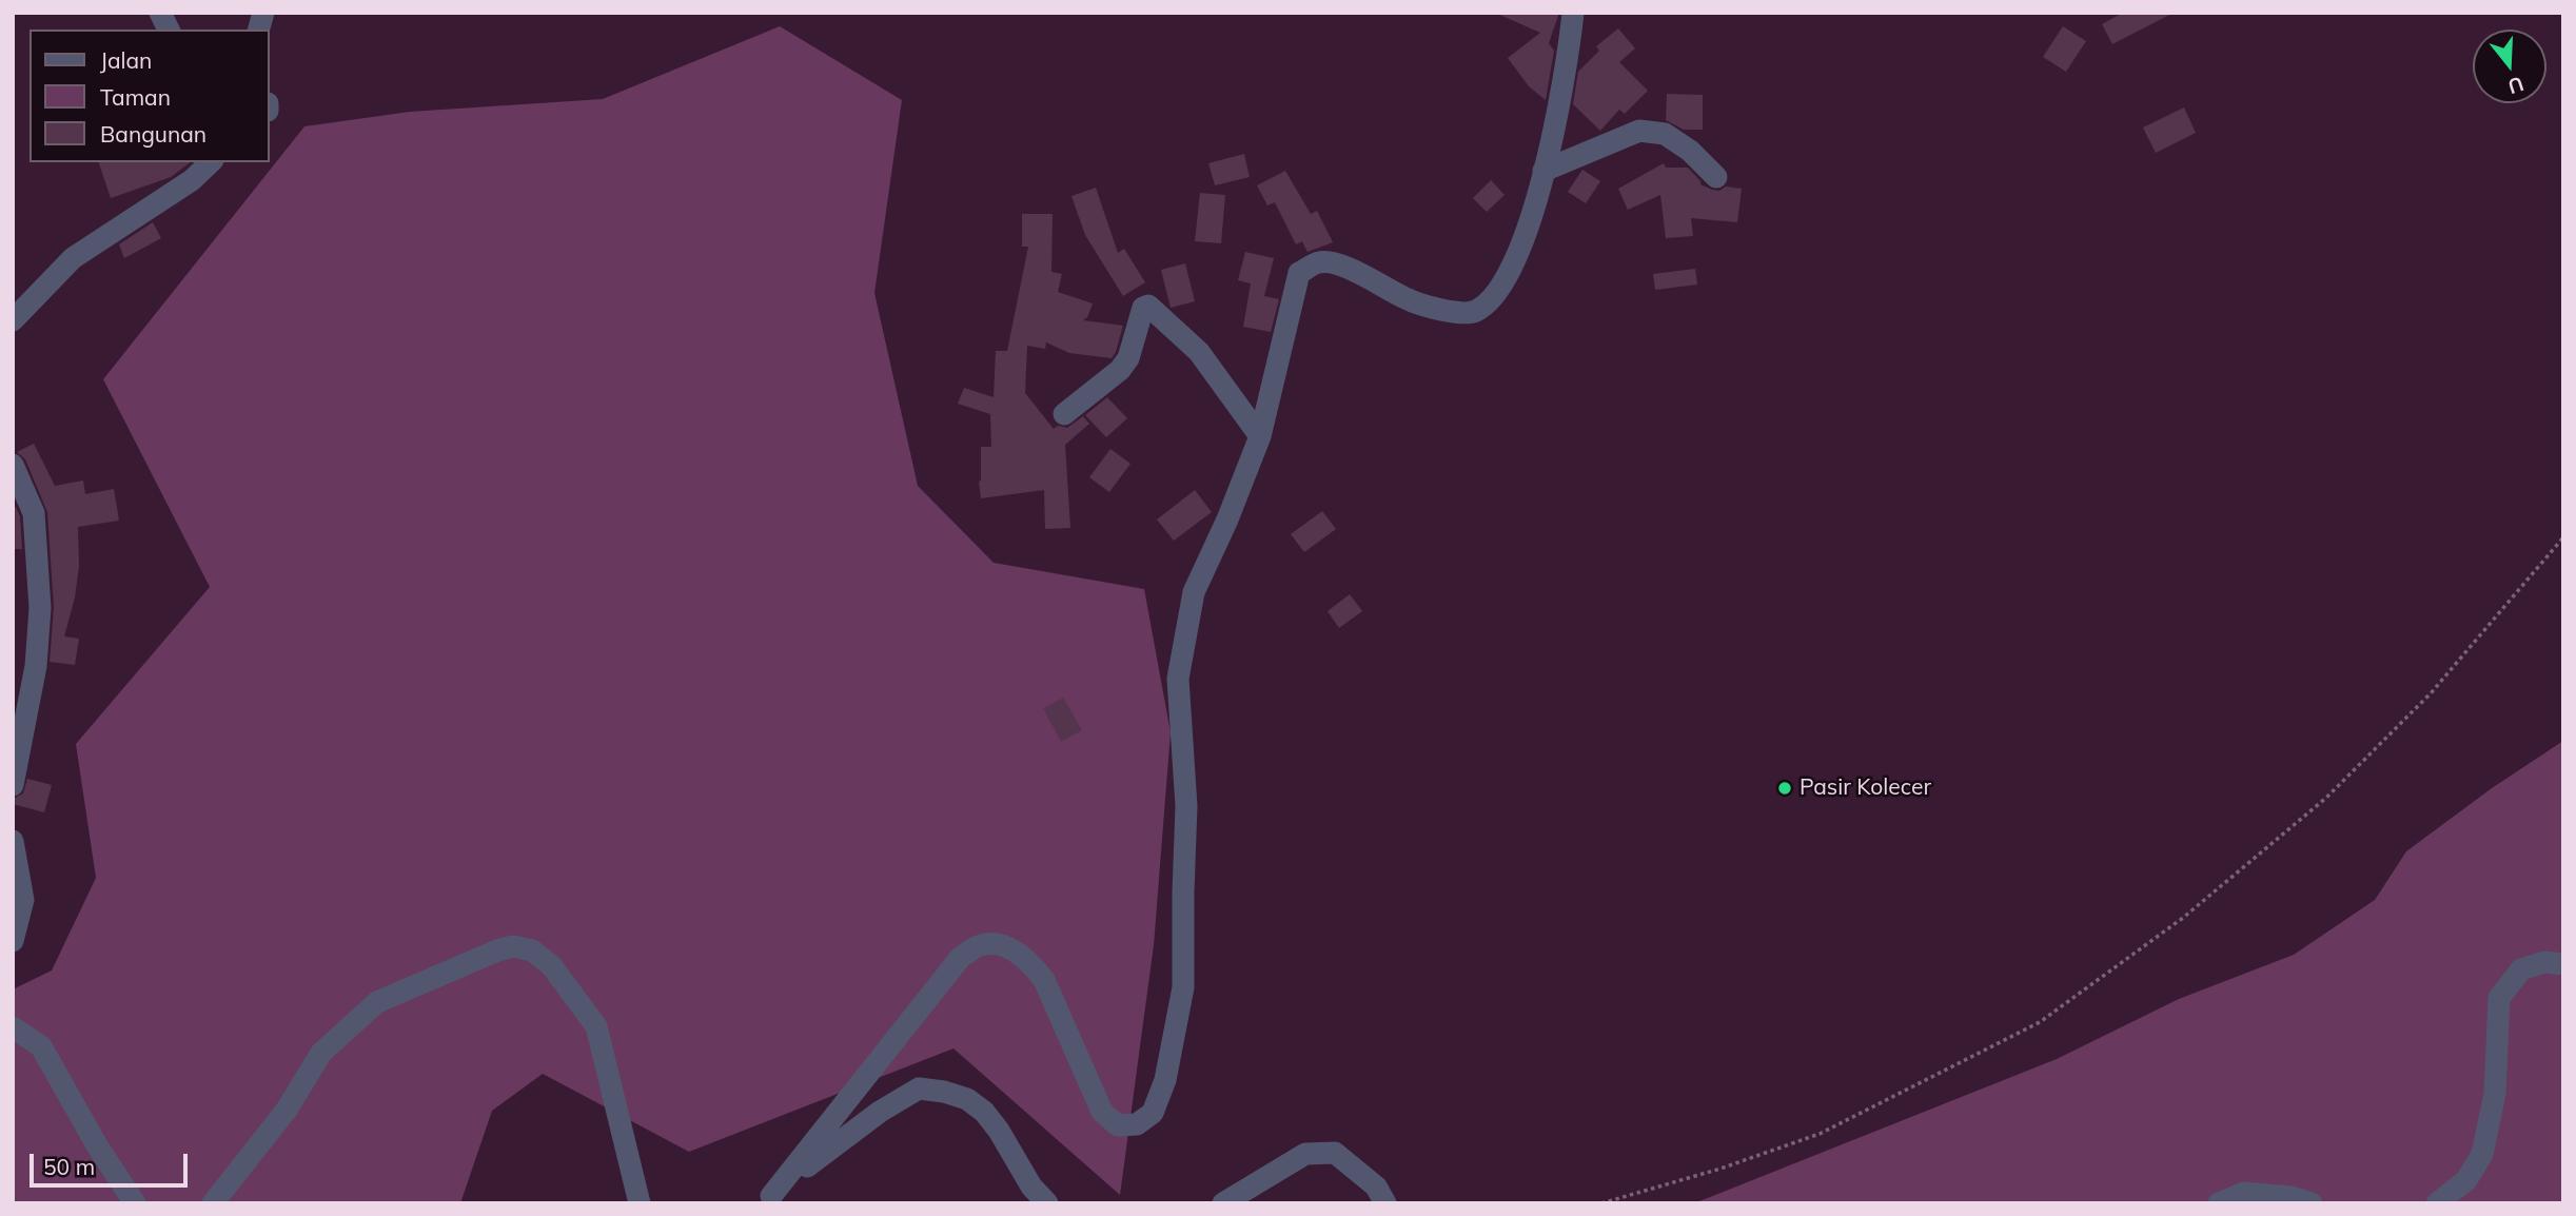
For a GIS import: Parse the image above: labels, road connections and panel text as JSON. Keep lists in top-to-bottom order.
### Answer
{
  "places": ["Pasir Kolecer"],
  "legend": ["Jalan", "Taman", "Bangunan"],
  "scale_bar": "50 m",
  "north": "bottom"
}
